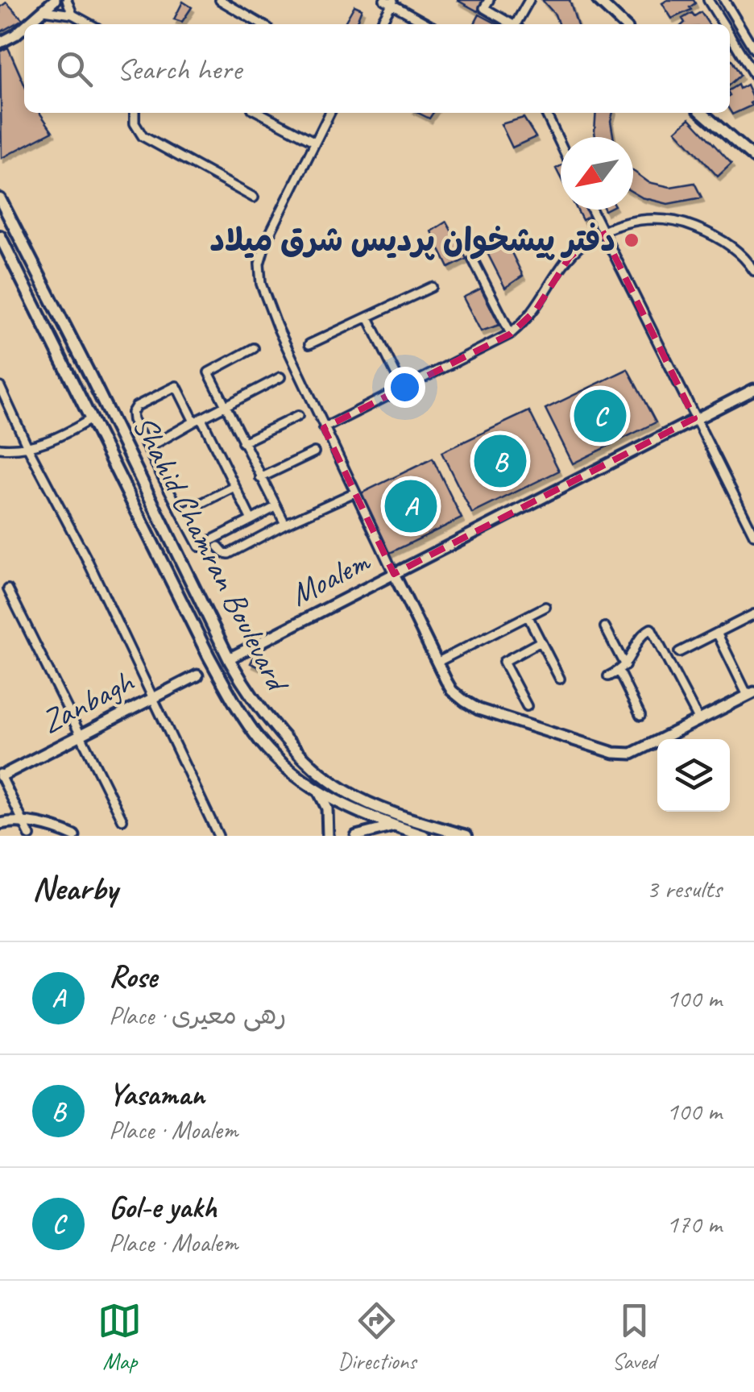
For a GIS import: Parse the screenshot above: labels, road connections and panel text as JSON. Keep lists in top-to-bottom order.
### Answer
{
  "streets": {
    "main road": ["Shahid Chamran Boulevard"],
    "street": ["Moalem", "Zanbagh"]
  },
  "crossings": [
    ["Shahid Chamran Boulevard", "Moalem"]
  ],
  "places": ["دفتر پیشخوان پردیس شرق میلاد"],
  "north": "bottom left",
  "page": {
    "search": "Search here",
    "pins": ["C", "B", "A"],
    "heading": ["Nearby", "3 results"],
    "list": [
      {
        "mark": "A",
        "name": "Rose",
        "note": "Place · رهی معیری",
        "value": "100 m"
      },
      {
        "mark": "B",
        "name": "Yasaman",
        "note": "Place · Moalem",
        "value": "100 m"
      },
      {
        "mark": "C",
        "name": "Gol-e yakh",
        "note": "Place · Moalem",
        "value": "170 m"
      }
    ],
    "nav": ["Map", "Directions", "Saved"]
  }
}
